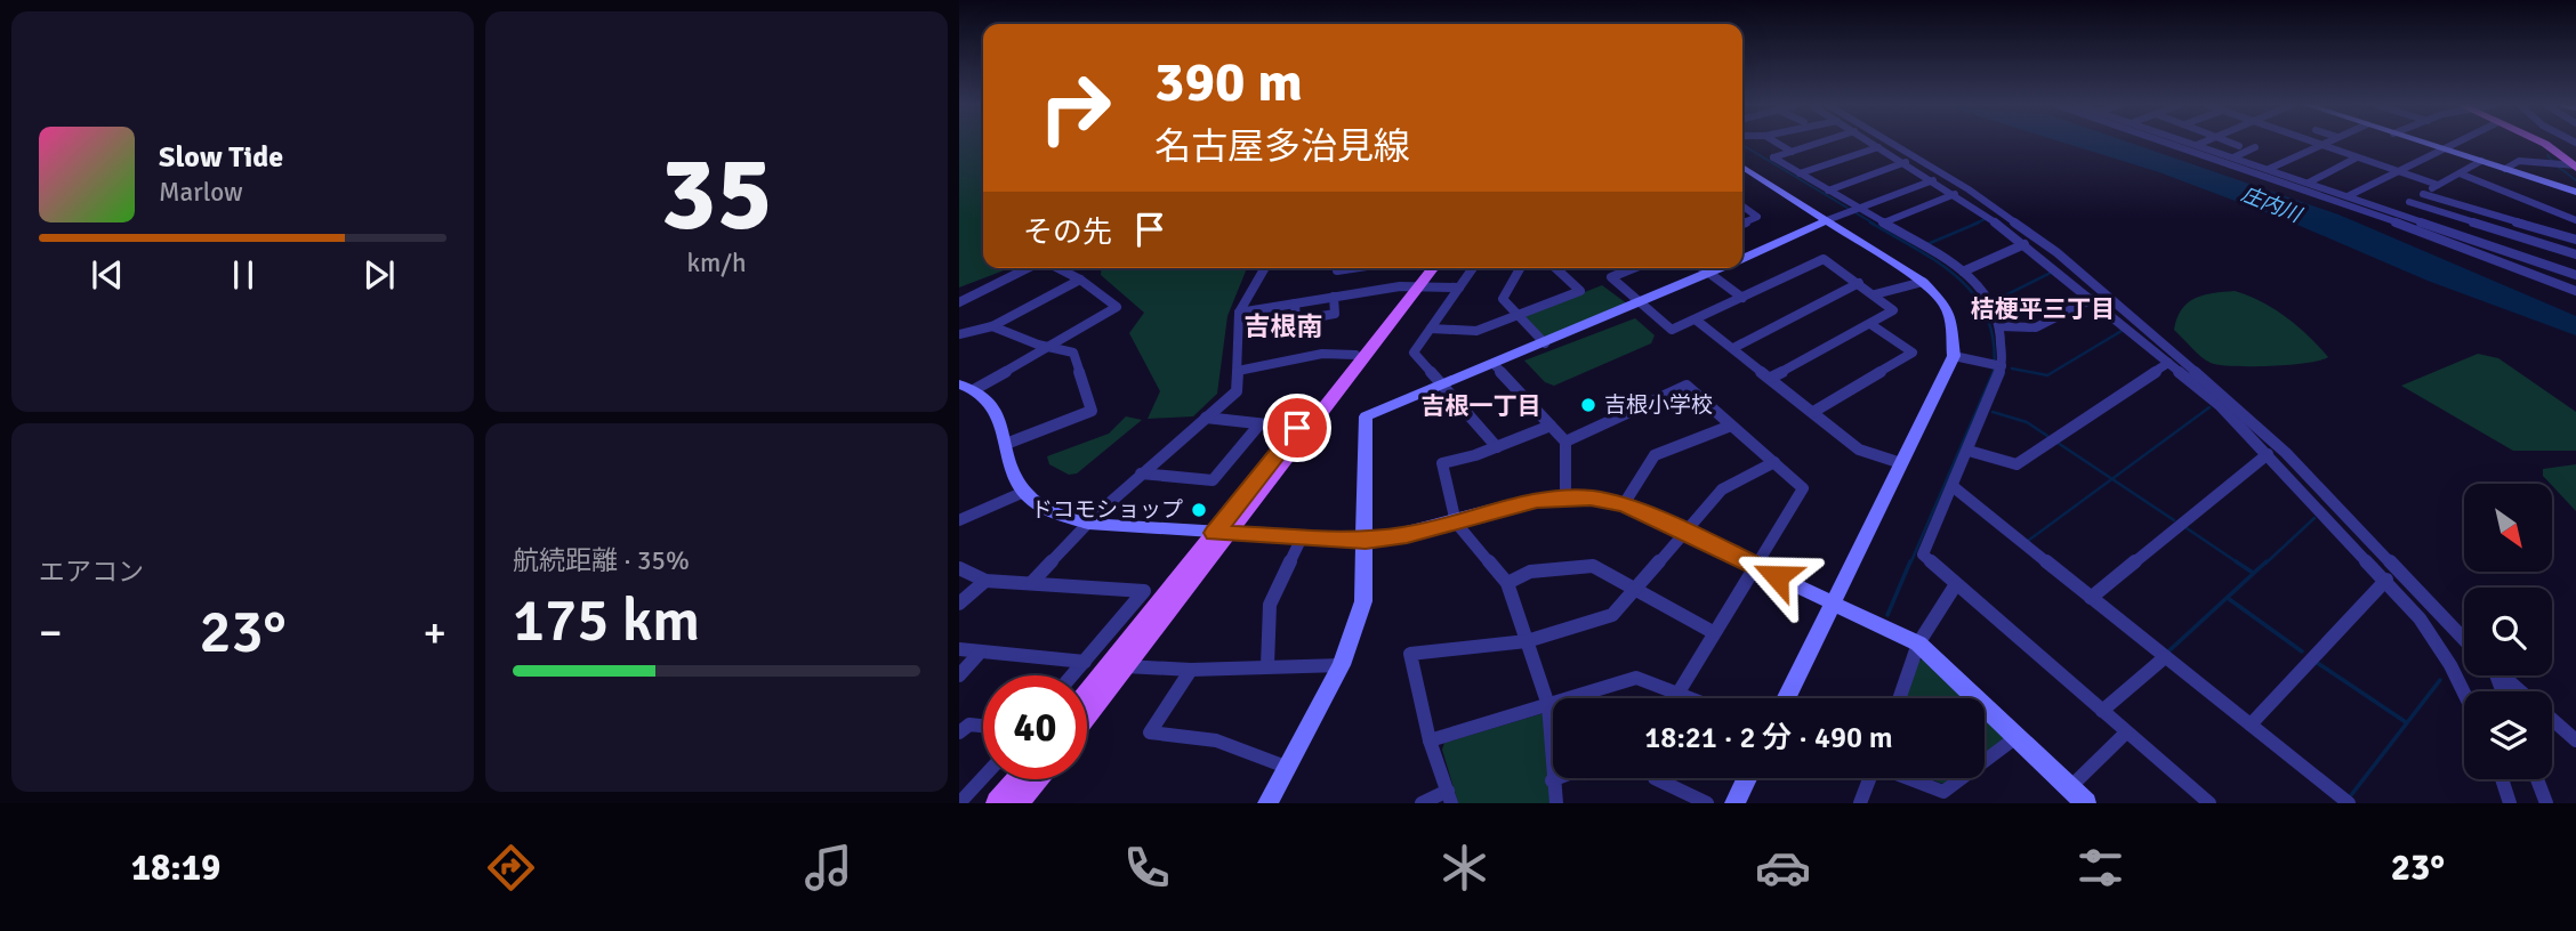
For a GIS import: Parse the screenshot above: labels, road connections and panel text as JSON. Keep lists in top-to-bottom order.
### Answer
{
  "districts": ["桔梗平三丁目", "吉根南", "吉根一丁目"],
  "water": ["庄内川"],
  "places": ["吉根小学校", "ドコモショップ"],
  "north": "bottom right",
  "page": {
    "tile": [
      ["35", "km/h"],
      "エアコン",
      ["航続距離 · 35%", "175 km"]
    ],
    "turn": ["390 m", "名古屋多治見線"],
    "song": ["Slow Tide", "Marlow"],
    "then": "その先",
    "heat": ["−", "23°", "+"],
    "limit": "40",
    "trip": "18:21 · 2 分 · 490 m",
    "tabs": ["18:19", "23°"]
  }
}
